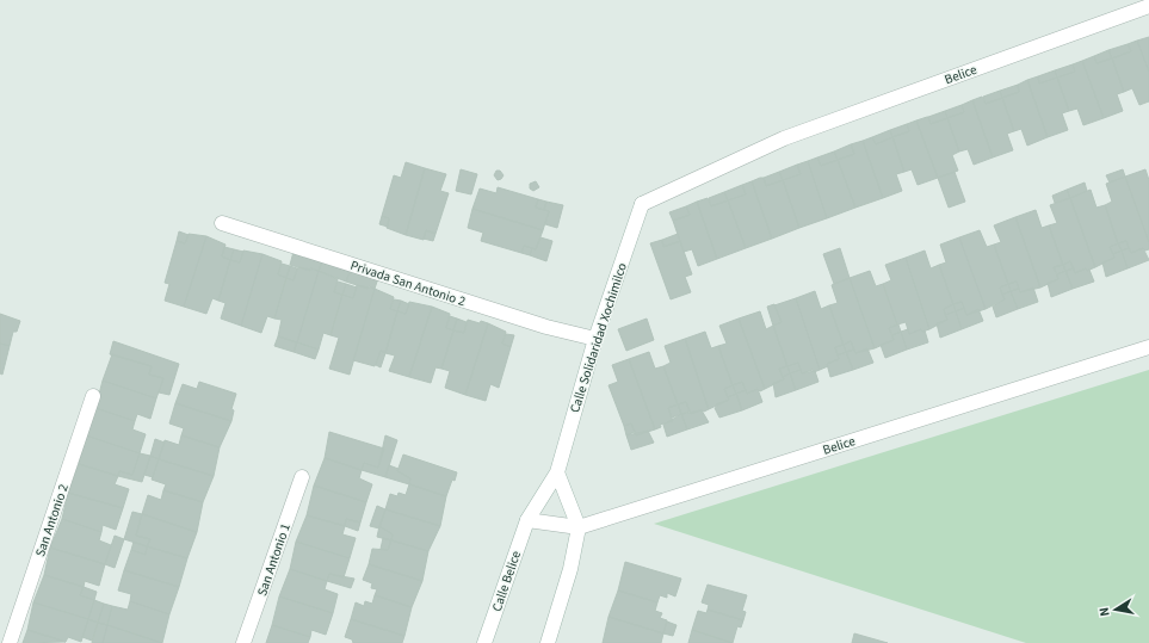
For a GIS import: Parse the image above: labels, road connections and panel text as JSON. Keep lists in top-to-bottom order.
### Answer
{
  "streets": {
    "street": [
      "Belice",
      "Privada San Antonio 2",
      "Calle Solidaridad Xochimilco",
      "San Antonio 2",
      "San Antonio 1",
      "Calle Belice"
    ]
  },
  "crossings": [
    ["Belice", "Calle Solidaridad Xochimilco"],
    ["Belice", "Calle Belice"],
    ["Privada San Antonio 2", "Calle Solidaridad Xochimilco"],
    ["Calle Solidaridad Xochimilco", "Calle Belice"]
  ],
  "north": "left"
}
